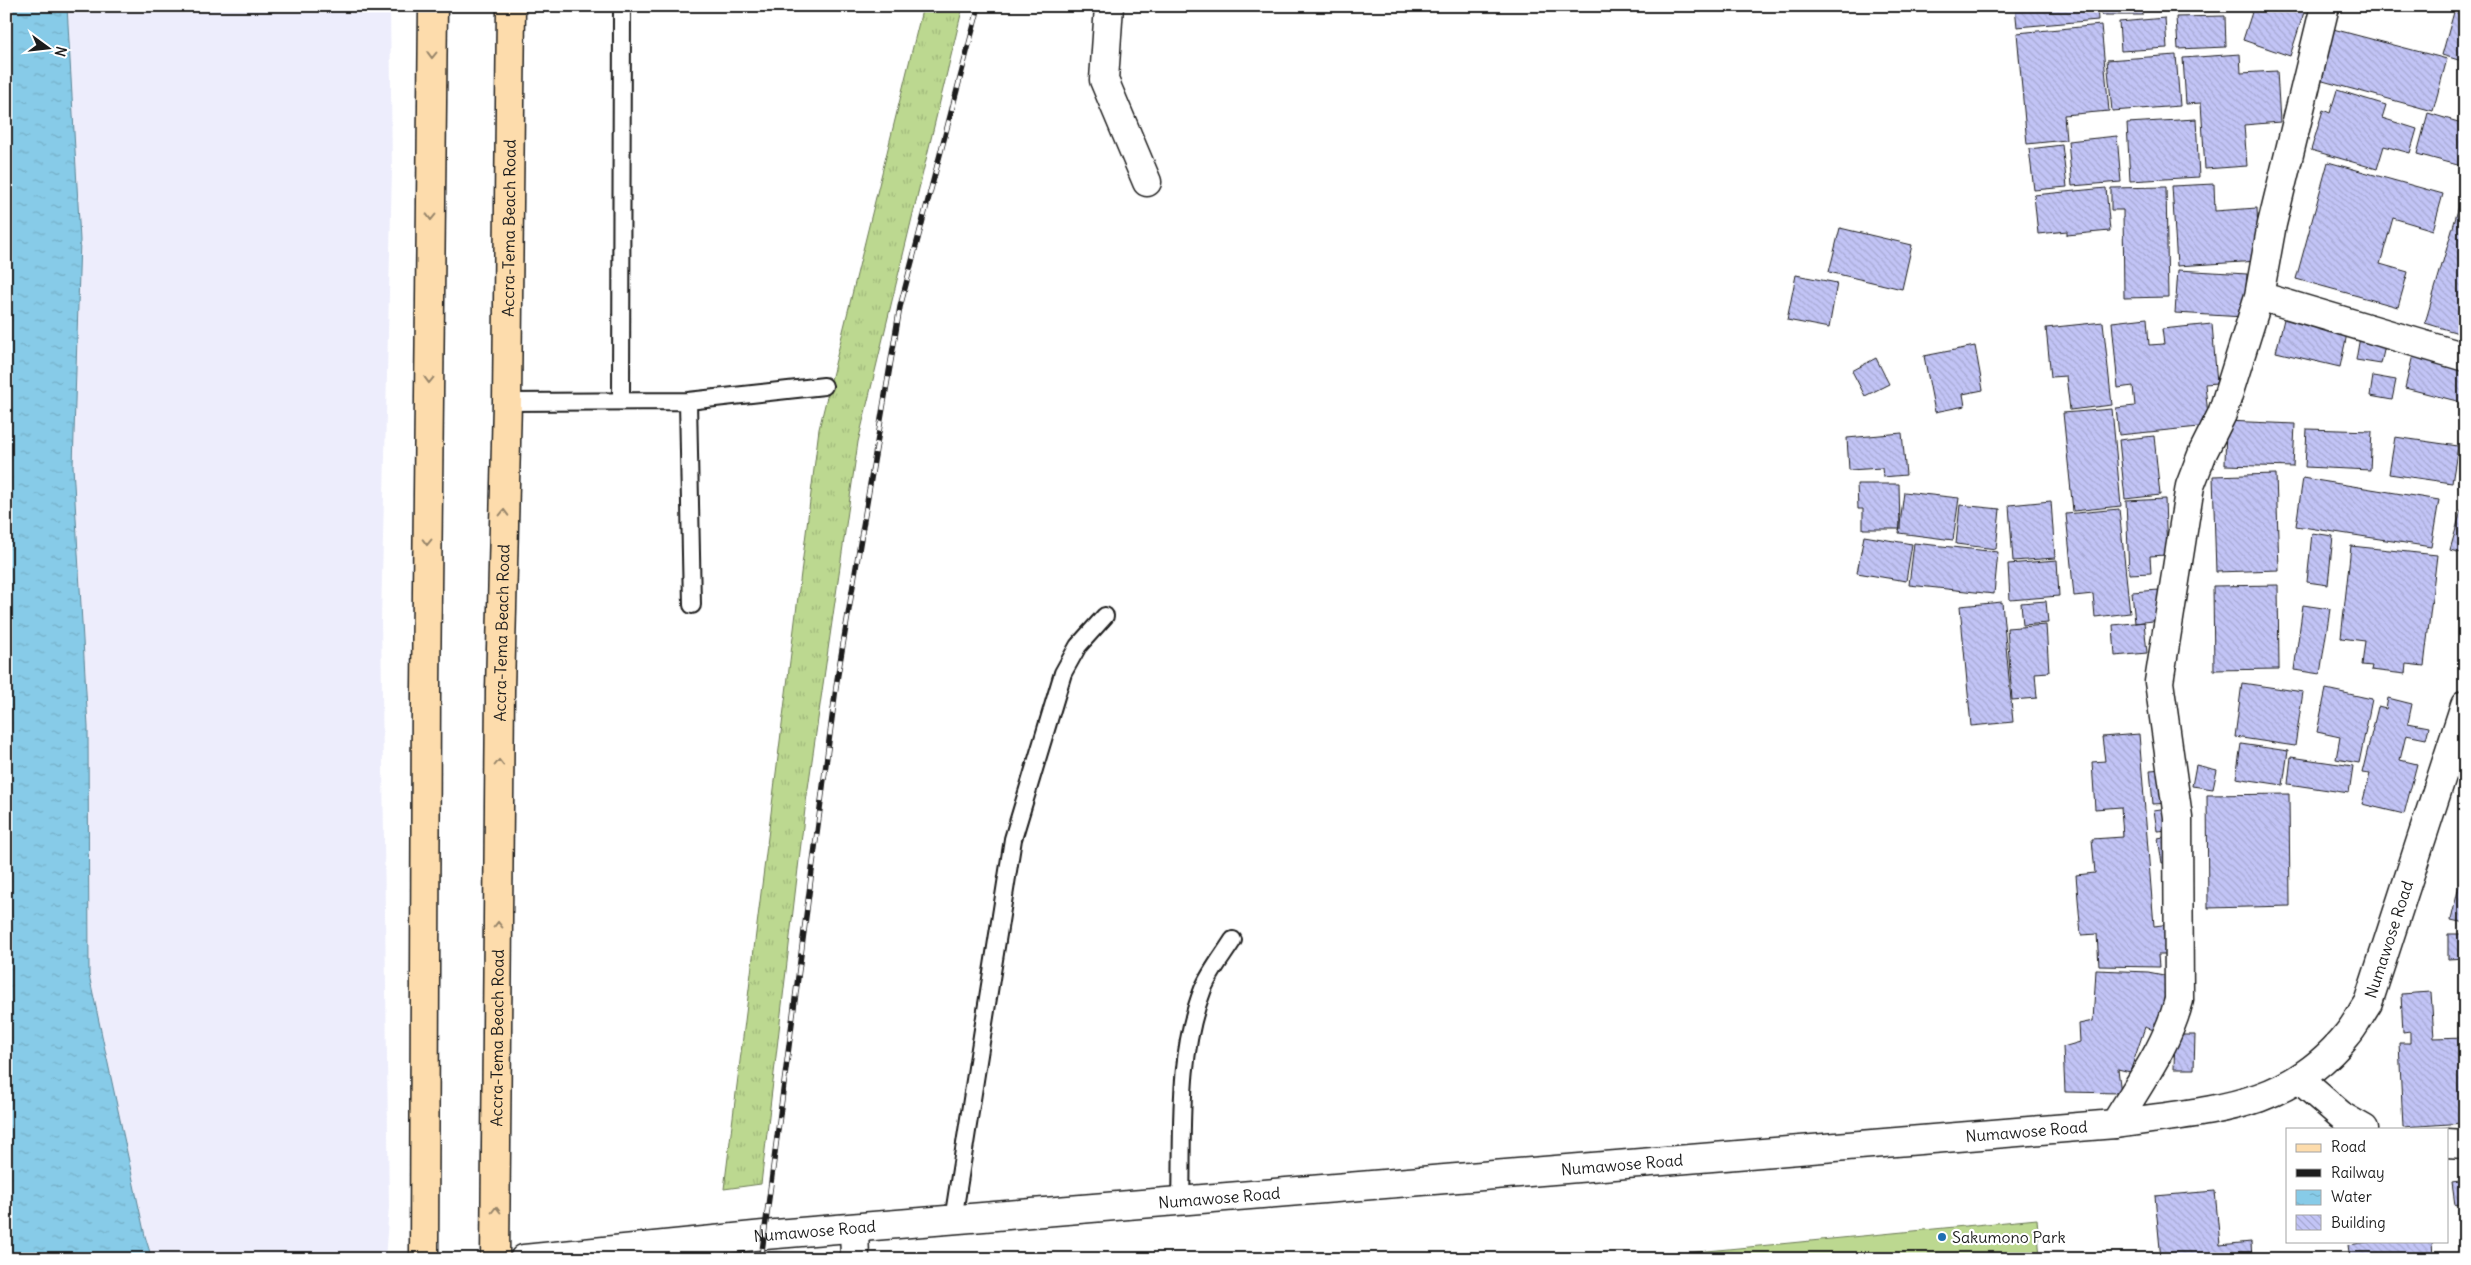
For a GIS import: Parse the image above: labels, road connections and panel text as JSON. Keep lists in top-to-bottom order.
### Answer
{
  "streets": {
    "main road": ["Accra-Tema Beach Road"],
    "street": ["Numawose Road"]
  },
  "places": ["Sakumono Park"],
  "legend": [
    "Road",
    "Railway",
    "Water",
    "Building"
  ],
  "north": "right"
}
